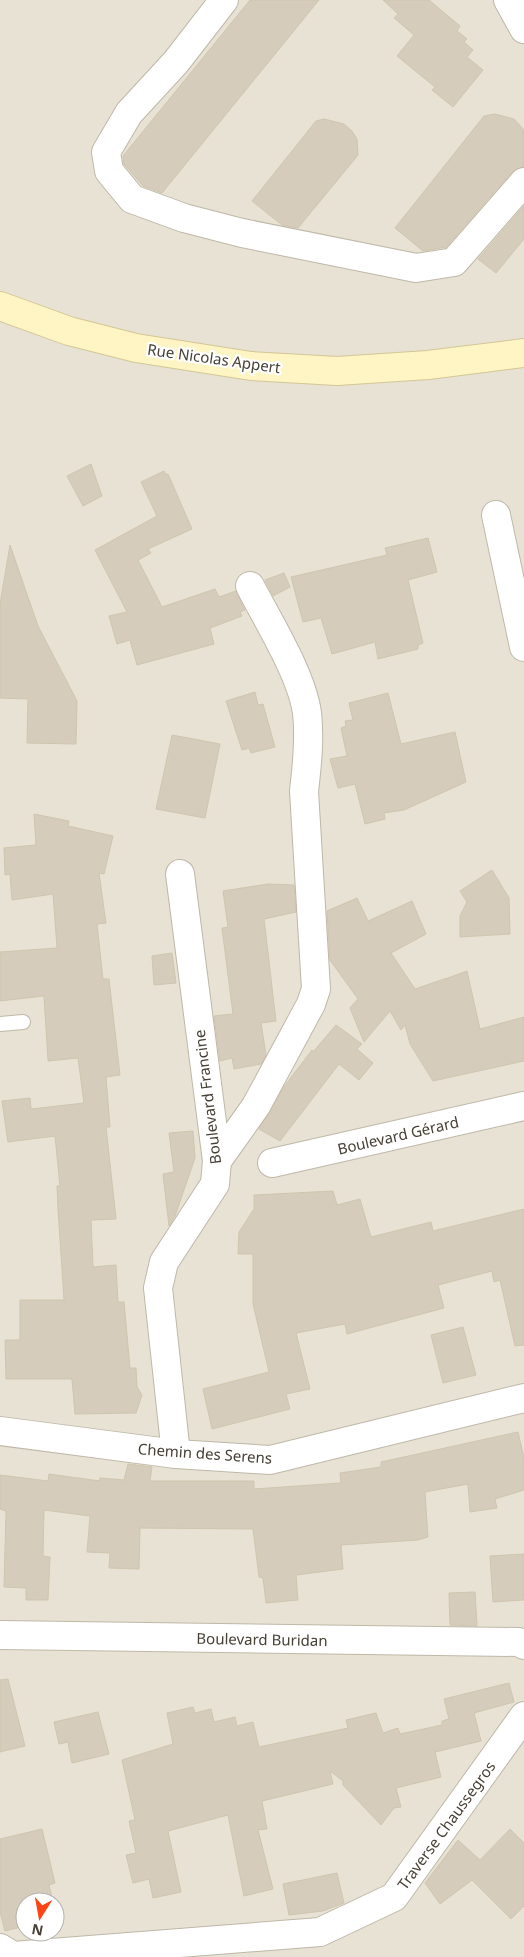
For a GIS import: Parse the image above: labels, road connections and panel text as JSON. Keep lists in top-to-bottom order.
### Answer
{
  "streets": {
    "street": [
      "Rue Nicolas Appert",
      "Boulevard Francine",
      "Boulevard Gérard",
      "Chemin des Serens",
      "Boulevard Buridan",
      "Traverse Chaussegros"
    ]
  },
  "crossings": [
    ["Boulevard Francine", "Chemin des Serens"]
  ],
  "north": "bottom"
}
